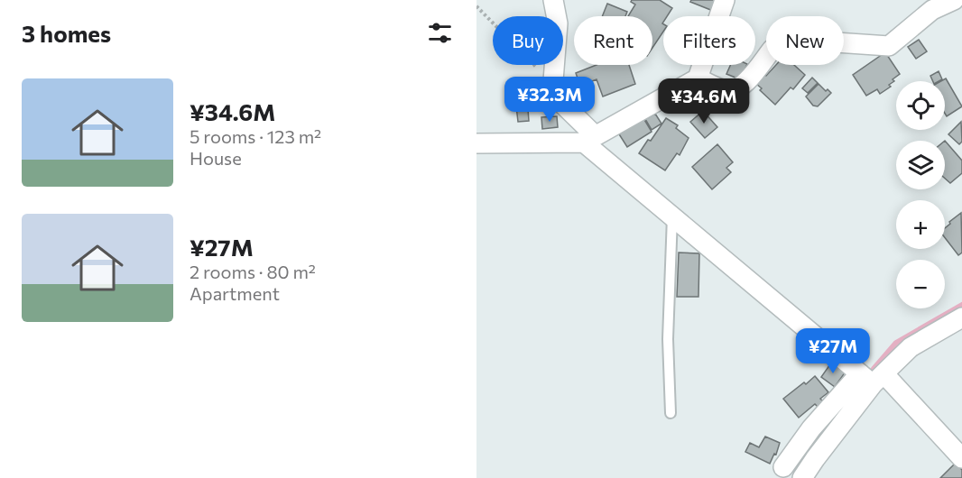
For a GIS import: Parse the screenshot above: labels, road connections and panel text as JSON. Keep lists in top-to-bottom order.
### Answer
{
  "page": {
    "heading": "3 homes",
    "chip": [
      "Buy",
      "Rent",
      "Filters",
      "New"
    ],
    "list": [
      {
        "name": "¥34.6M",
        "note": "5 rooms · 123 m² · House"
      },
      {
        "name": "¥27M",
        "note": "2 rooms · 80 m² · Apartment"
      }
    ],
    "price": ["¥32.3M", "¥34.6M", "¥27M"],
    "map_buttons": ["+", "−"]
  }
}
